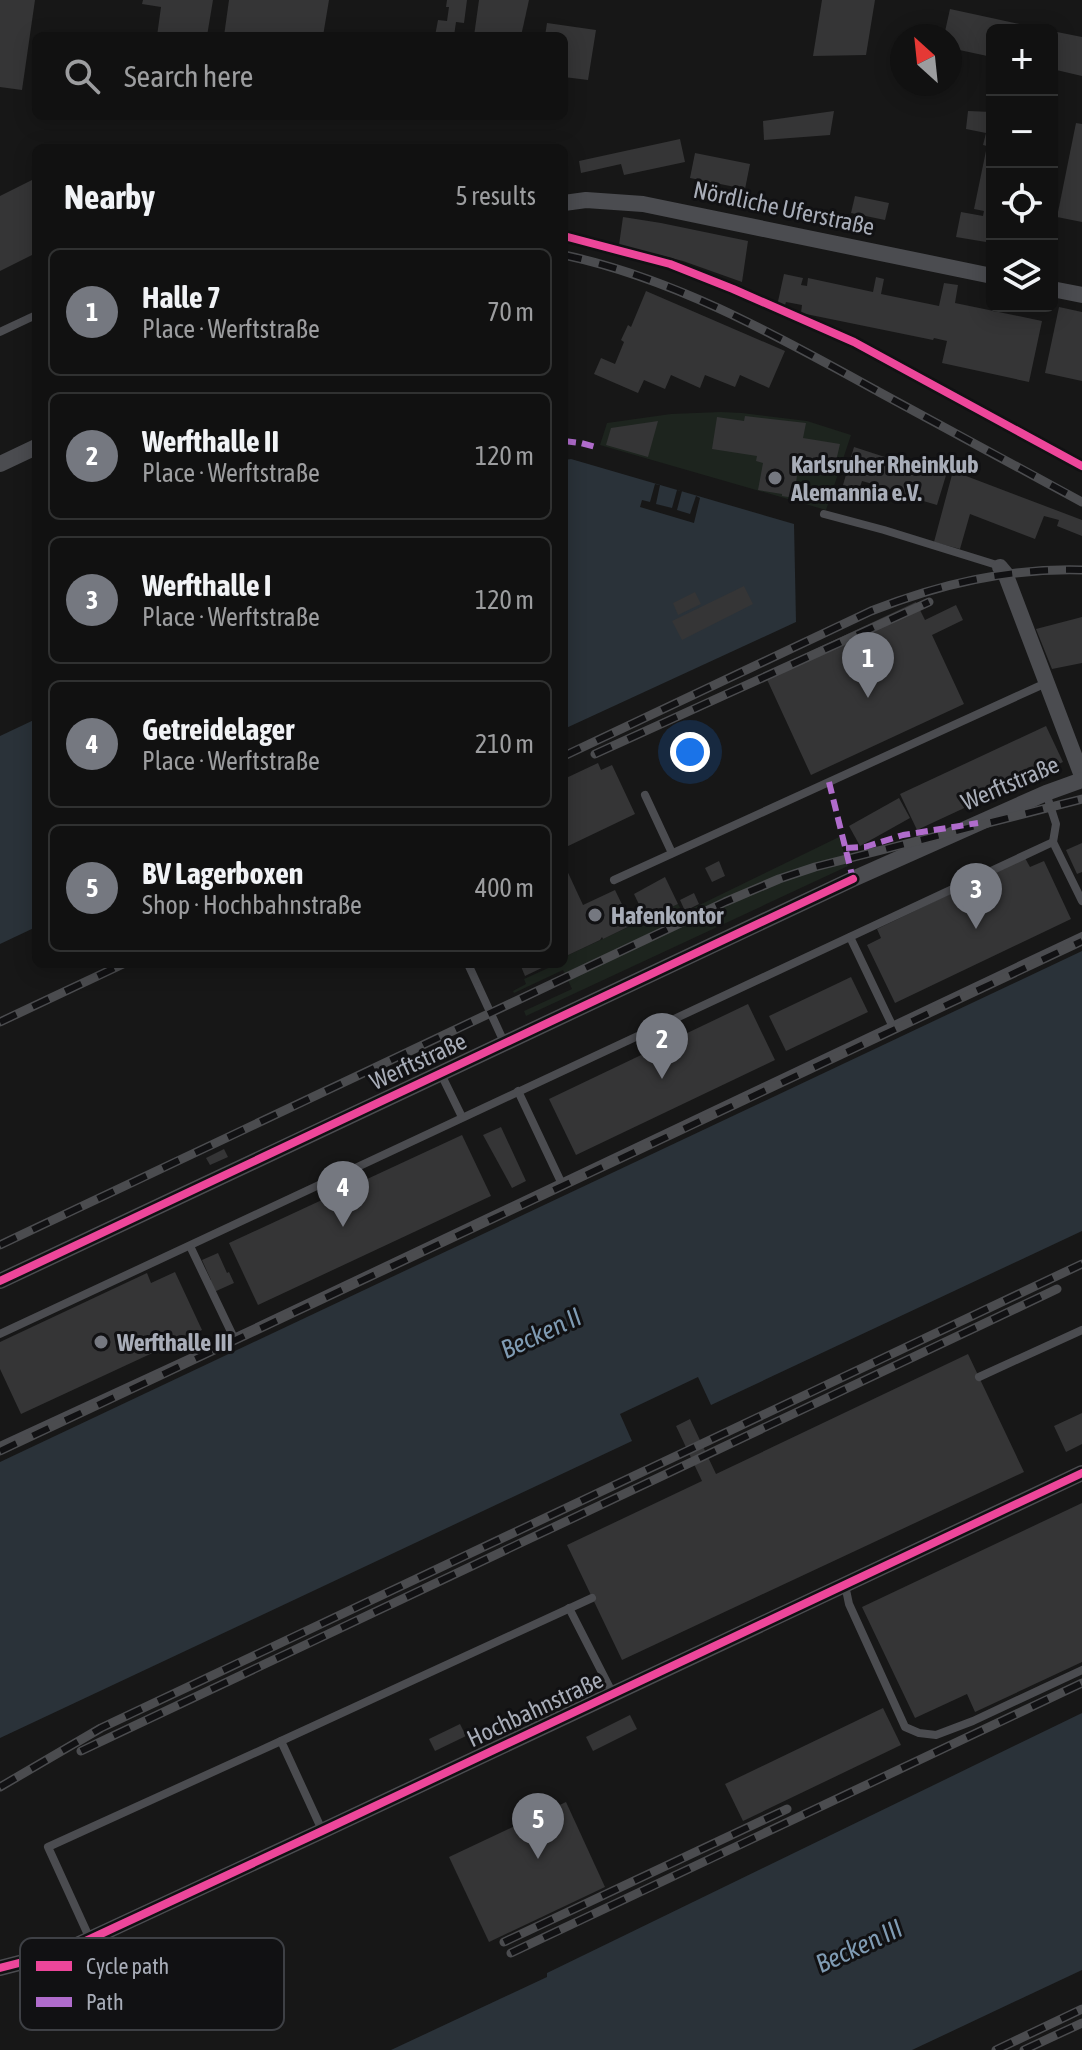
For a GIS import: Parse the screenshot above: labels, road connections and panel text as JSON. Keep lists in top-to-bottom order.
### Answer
{
  "streets": {
    "street": ["Nördliche Uferstraße", "Werftstraße", "Hochbahnstraße"]
  },
  "water": ["Becken II", "Becken III"],
  "places": ["Karlsruher Rheinklub Alemannia e.V.", "Hafenkontor", "Werfthalle III"],
  "legend": ["Cycle path", "Path"],
  "north": "top left",
  "page": {
    "map_buttons": ["+", "−"],
    "search": "Search here",
    "heading": ["Nearby", "5 results"],
    "list": [
      {
        "mark": "1",
        "name": "Halle 7",
        "note": "Place · Werftstraße",
        "value": "70 m"
      },
      {
        "mark": "2",
        "name": "Werfthalle II",
        "note": "Place · Werftstraße",
        "value": "120 m"
      },
      {
        "mark": "3",
        "name": "Werfthalle I",
        "note": "Place · Werftstraße",
        "value": "120 m"
      },
      {
        "mark": "4",
        "name": "Getreidelager",
        "note": "Place · Werftstraße",
        "value": "210 m"
      },
      {
        "mark": "5",
        "name": "BV Lagerboxen",
        "note": "Shop · Hochbahnstraße",
        "value": "400 m"
      }
    ],
    "pins": [
      "1",
      "3",
      "2",
      "4",
      "5"
    ]
  }
}
